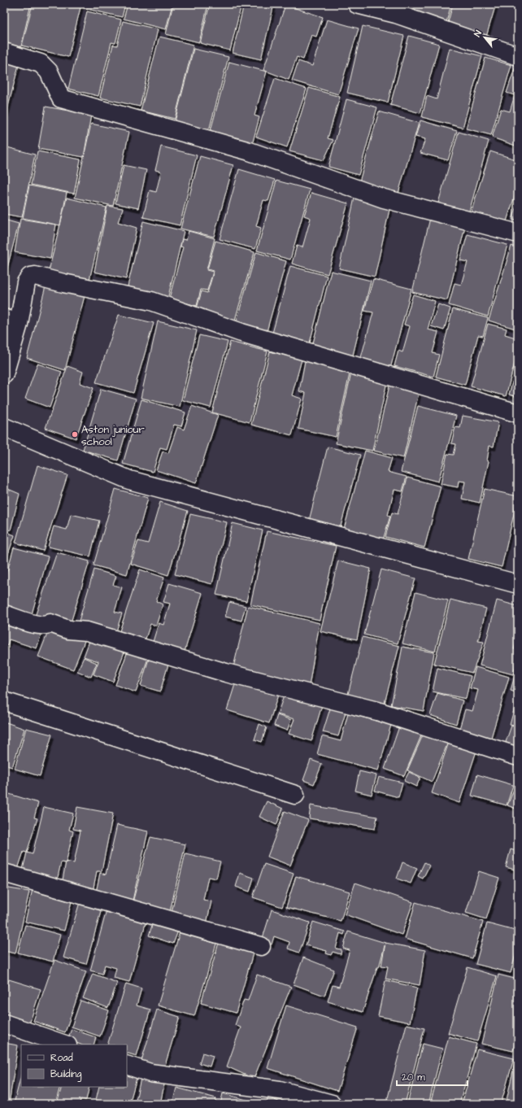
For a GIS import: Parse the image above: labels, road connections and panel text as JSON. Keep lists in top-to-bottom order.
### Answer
{
  "places": ["Aston juniour school"],
  "legend": ["Road", "Building"],
  "scale_bar": "20 m",
  "north": "top left"
}
